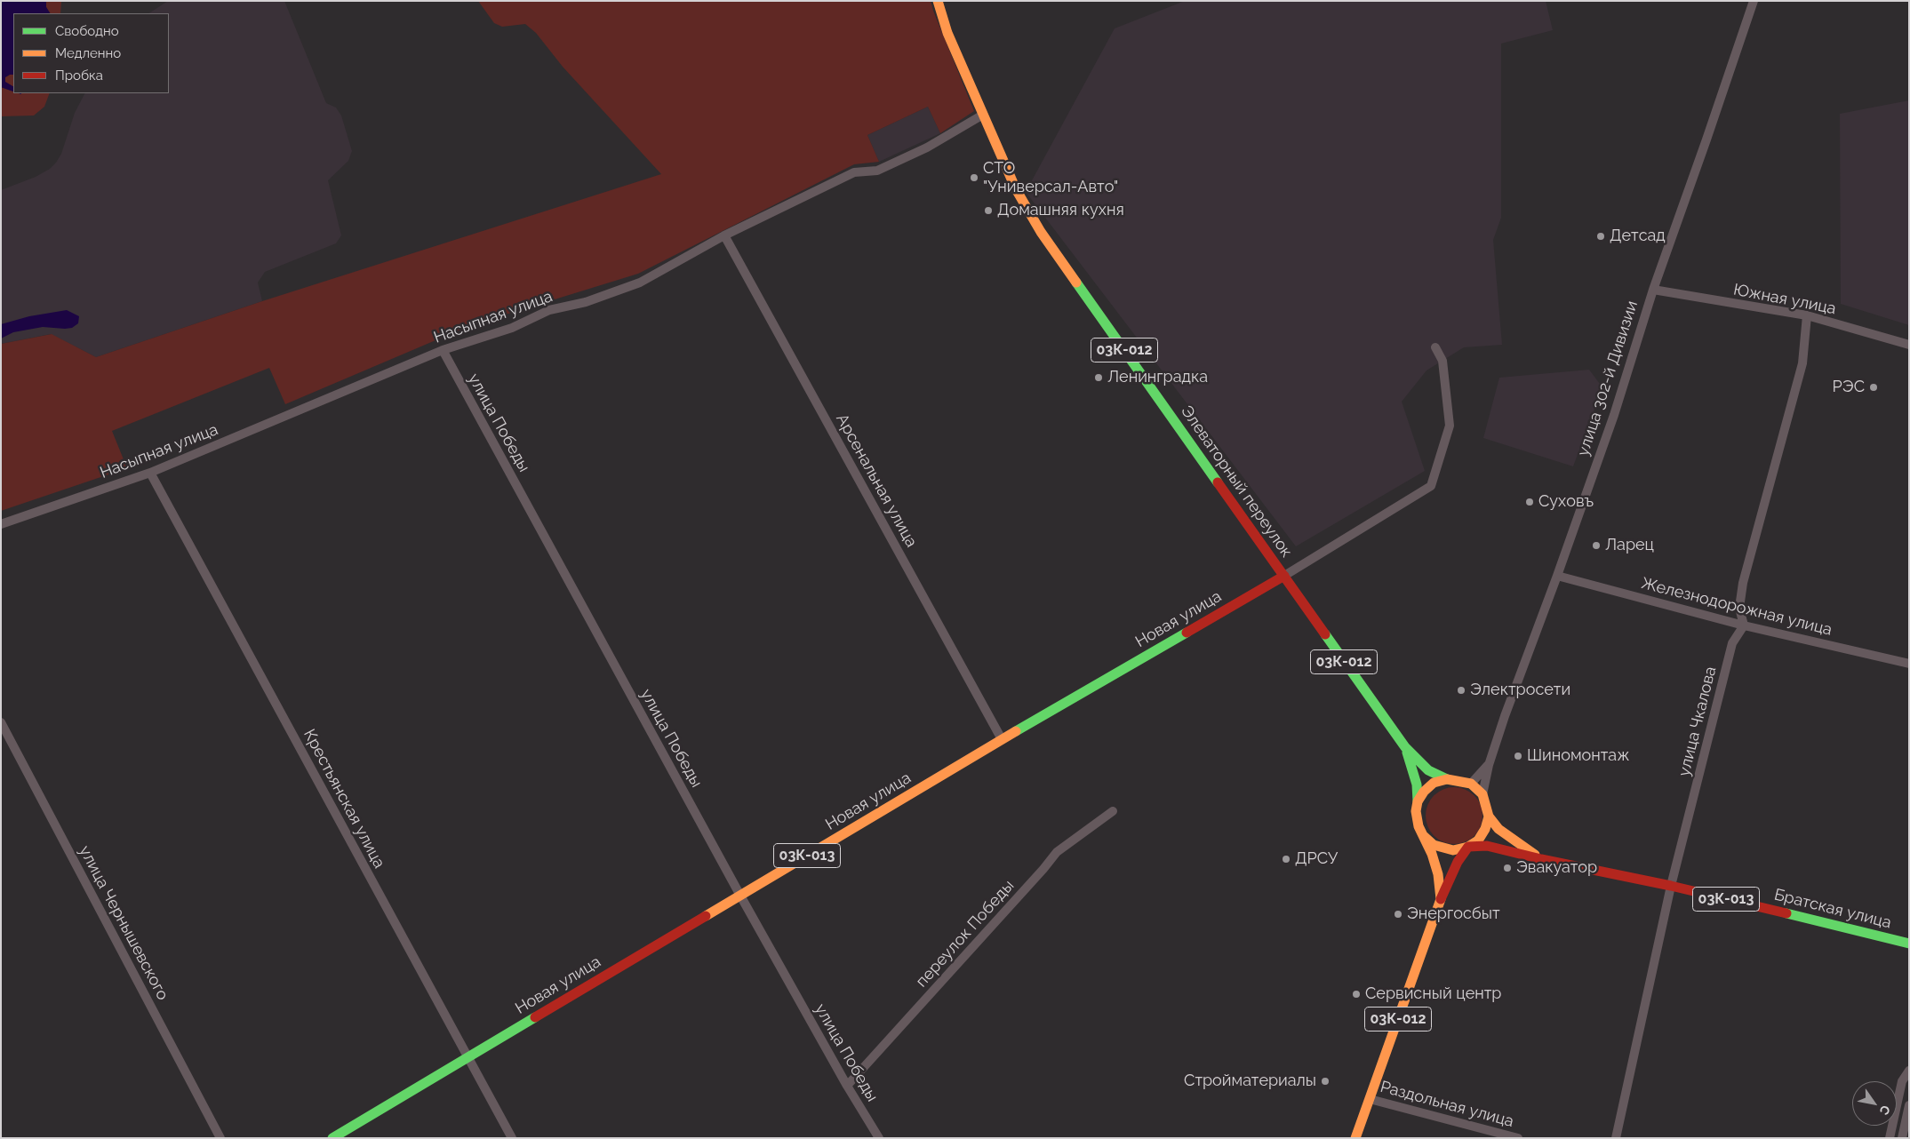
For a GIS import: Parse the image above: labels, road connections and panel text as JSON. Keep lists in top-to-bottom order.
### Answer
{
  "streets": {
    "main road": [
      "03К-012",
      "Элеваторный переулок",
      "Новая улица",
      "03К-013",
      "Братская улица"
    ],
    "street": [
      "Южная улица",
      "Насыпная улица",
      "улица 302-й Дивизии",
      "улица Победы",
      "Арсенальная улица",
      "Железнодорожная улица",
      "улица Чкалова",
      "Крестьянская улица",
      "улица Чернышевского",
      "переулок Победы",
      "Раздольная улица"
    ]
  },
  "crossings": [
    ["Южная улица", "улица 302-й Дивизии"],
    ["Насыпная улица", "03К-012"],
    ["Насыпная улица", "улица Победы"],
    ["Насыпная улица", "Арсенальная улица"],
    ["Насыпная улица", "Элеваторный переулок"],
    ["Насыпная улица", "Крестьянская улица"],
    ["03К-012", "Элеваторный переулок"],
    ["03К-012", "Раздольная улица"],
    ["улица 302-й Дивизии", "Элеваторный переулок"],
    ["улица 302-й Дивизии", "Железнодорожная улица"],
    ["улица 302-й Дивизии", "03К-013"],
    ["улица 302-й Дивизии", "Братская улица"],
    ["улица Победы", "Новая улица"],
    ["улица Победы", "переулок Победы"],
    ["Арсенальная улица", "Новая улица"],
    ["Элеваторный переулок", "Новая улица"],
    ["Элеваторный переулок", "03К-013"],
    ["Элеваторный переулок", "Братская улица"],
    ["Железнодорожная улица", "улица Чкалова"],
    ["Новая улица", "Крестьянская улица"],
    ["улица Чкалова", "Братская улица"],
    ["03К-013", "Братская улица"]
  ],
  "places": [
    "СТО \"Универсал-Авто\"",
    "Домашняя кухня",
    "Детсад",
    "Ленинградка",
    "РЭС",
    "Суховъ",
    "Ларец",
    "Электросети",
    "Шиномонтаж",
    "ДРСУ",
    "Эвакуатор",
    "Энергосбыт",
    "Сервисный центр",
    "Стройматериалы"
  ],
  "legend": ["Свободно", "Медленно", "Пробка"],
  "north": "bottom right"
}
